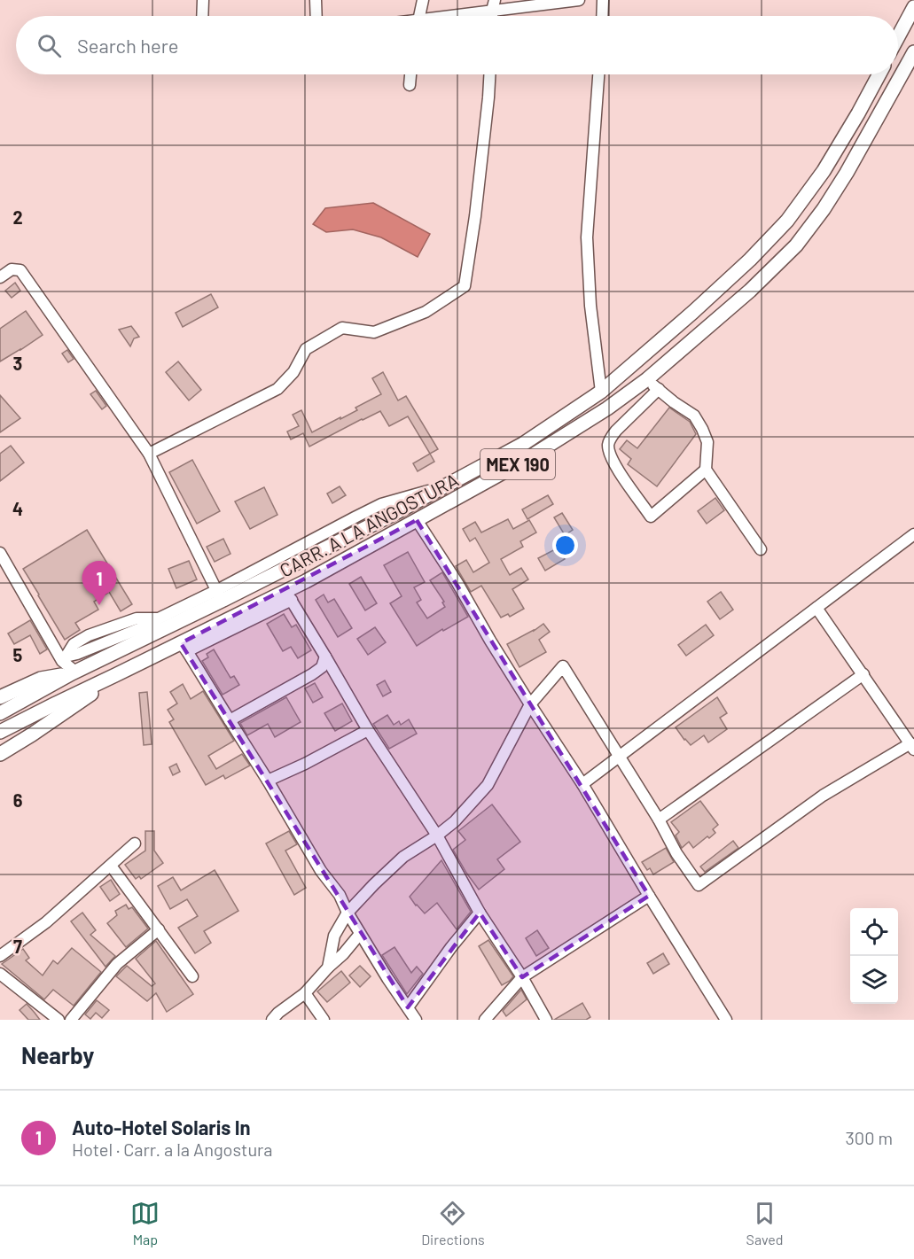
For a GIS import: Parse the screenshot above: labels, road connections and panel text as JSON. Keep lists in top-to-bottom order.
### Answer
{
  "streets": {
    "main road": ["MEX 190", "CARR. A LA ANGOSTURA"]
  },
  "page": {
    "search": "Search here",
    "pins": "1",
    "heading": "Nearby",
    "list": [
      {
        "mark": "1",
        "name": "Auto-Hotel Solaris In",
        "note": "Hotel · Carr. a la Angostura",
        "value": "300 m"
      }
    ],
    "nav": ["Map", "Directions", "Saved"]
  },
  "grid": {
    "rows": [
      "2",
      "3",
      "4",
      "5",
      "6",
      "7"
    ]
  }
}
